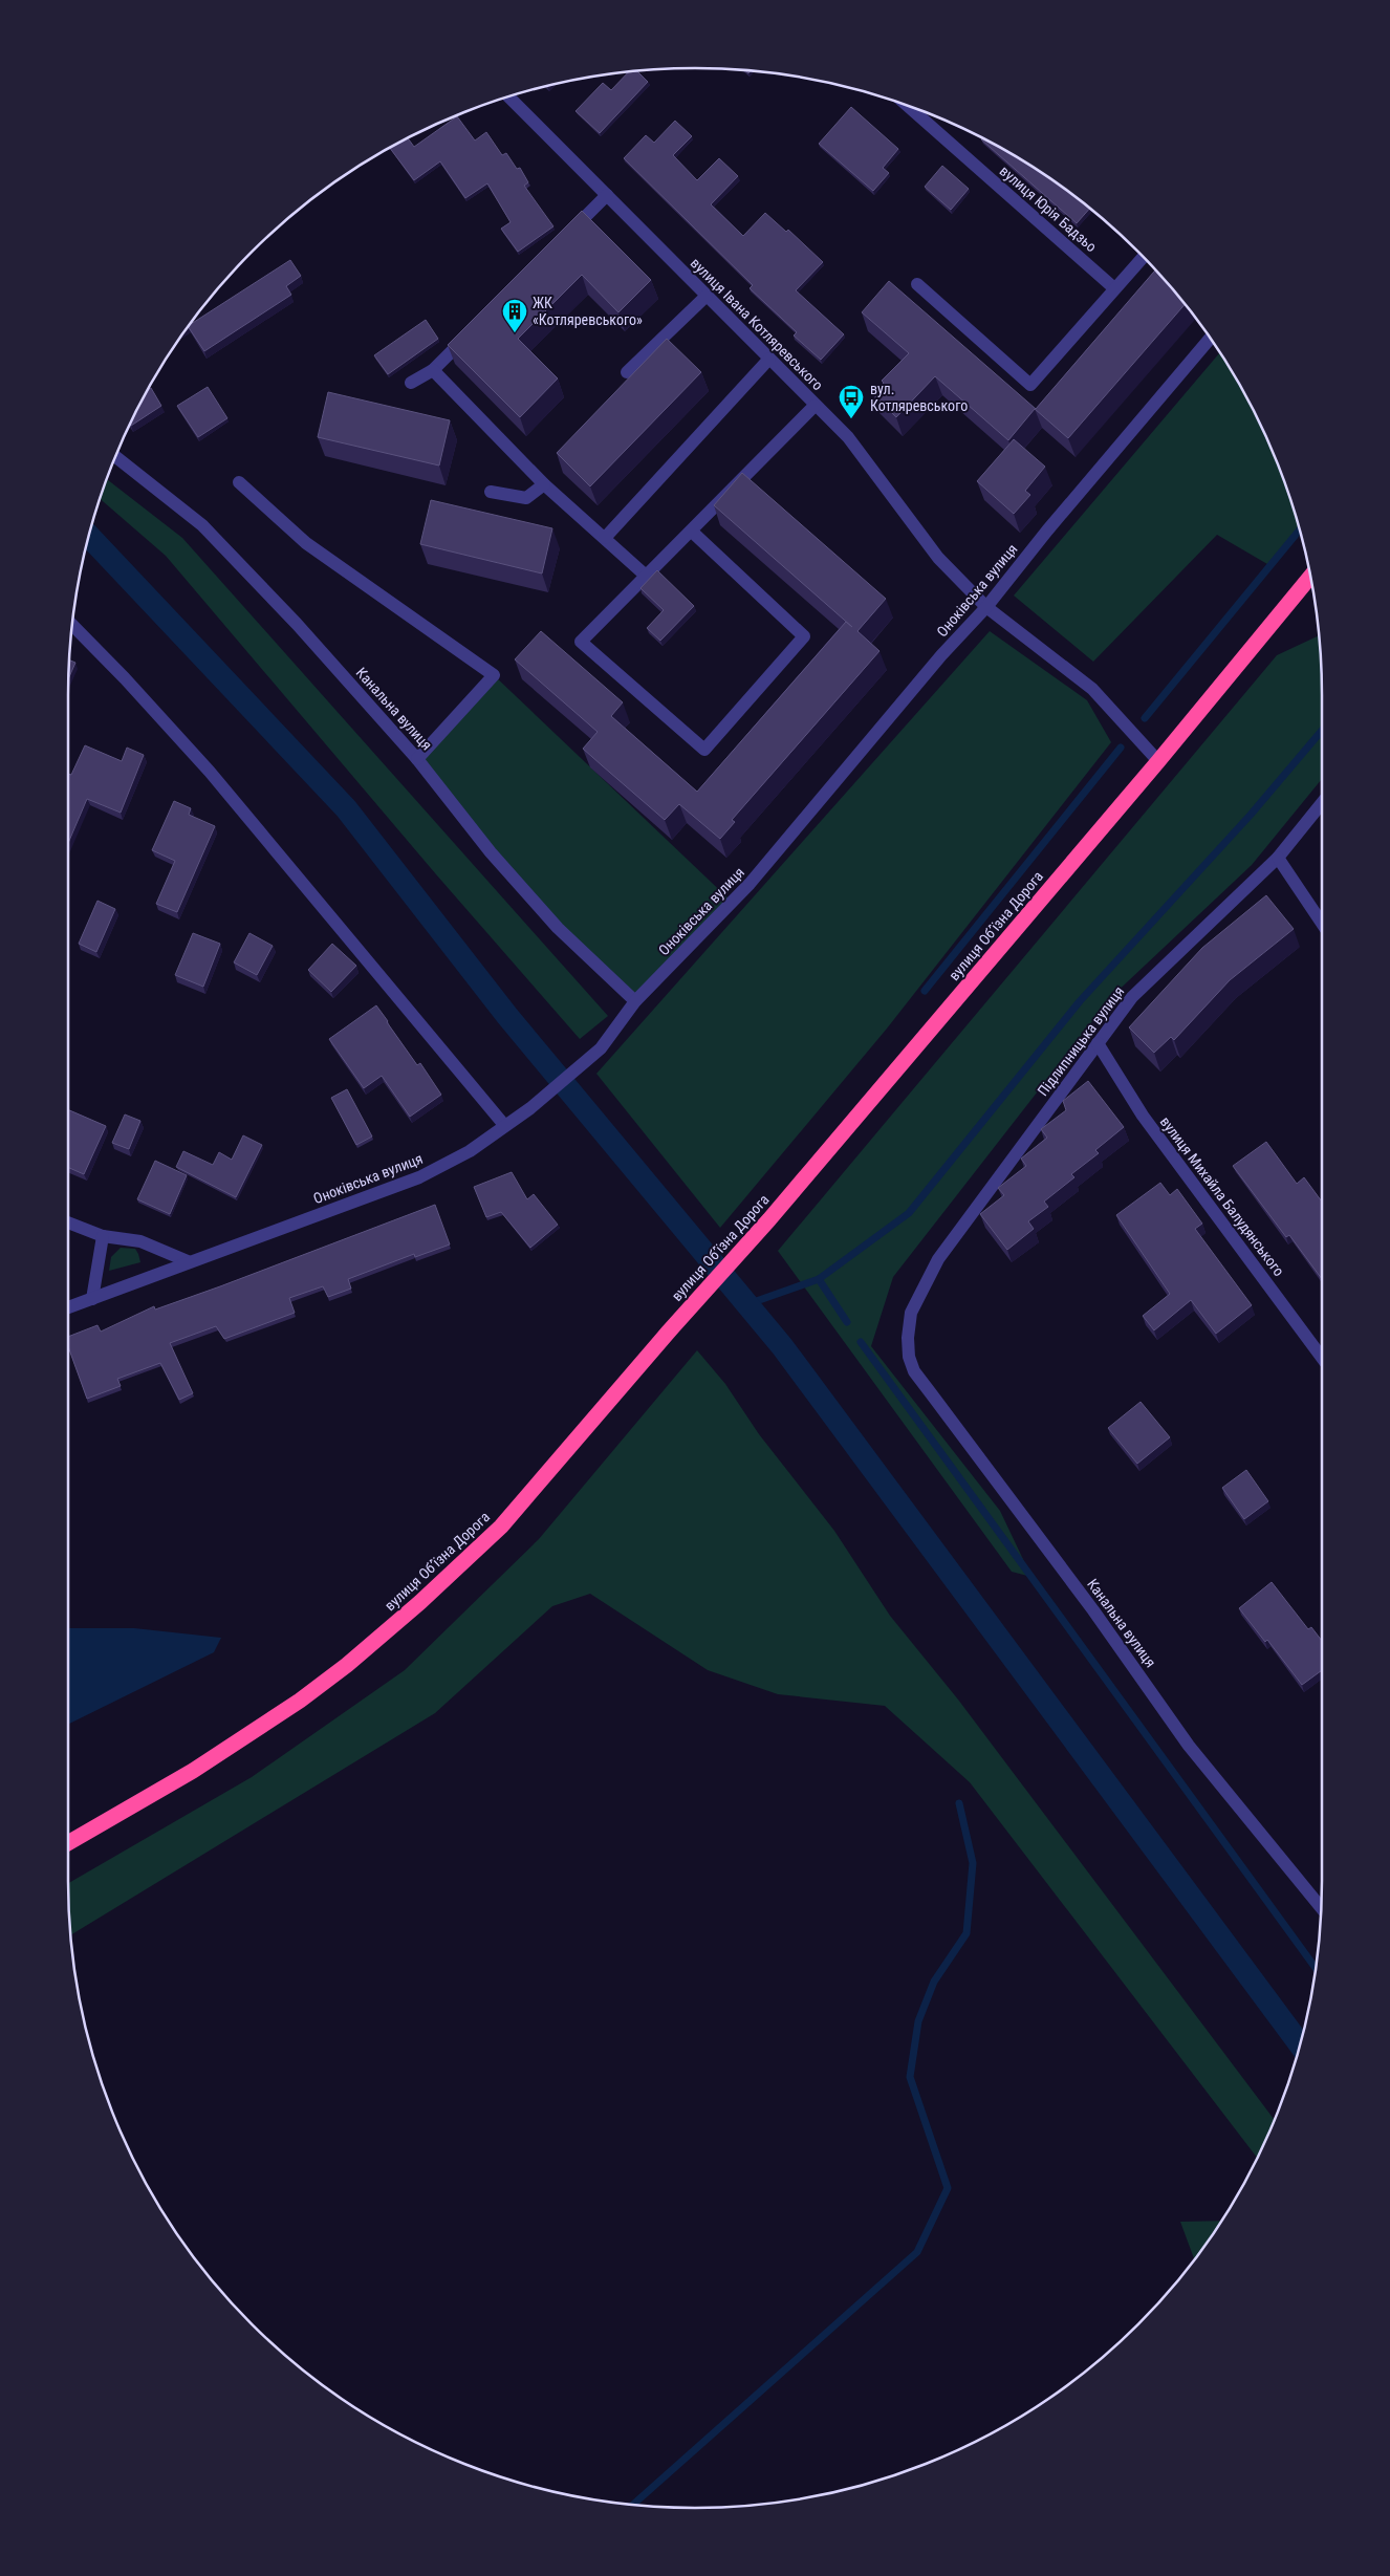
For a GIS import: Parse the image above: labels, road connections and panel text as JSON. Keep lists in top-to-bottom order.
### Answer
{
  "streets": {
    "highway": ["вулиця Обʼїзна Дорога"],
    "street": [
      "вулиця Юрія Бадзьо",
      "вулиця Івана Котляревського",
      "Оноківська вулиця",
      "Канальна вулиця",
      "Підлипницька вулиця",
      "вулиця Михайла Балудянського"
    ]
  },
  "crossings": [
    ["вулиця Івана Котляревського", "Оноківська вулиця"],
    ["вулиця Івана Котляревського", "вулиця Обʼїзна Дорога"],
    ["Оноківська вулиця", "Канальна вулиця"],
    ["Канальна вулиця", "Підлипницька вулиця"],
    ["Підлипницька вулиця", "вулиця Михайла Балудянського"]
  ],
  "places": {
    "building": ["ЖК «Котляревського»"],
    "bus stop": ["вул. Котляревського"]
  }
}
